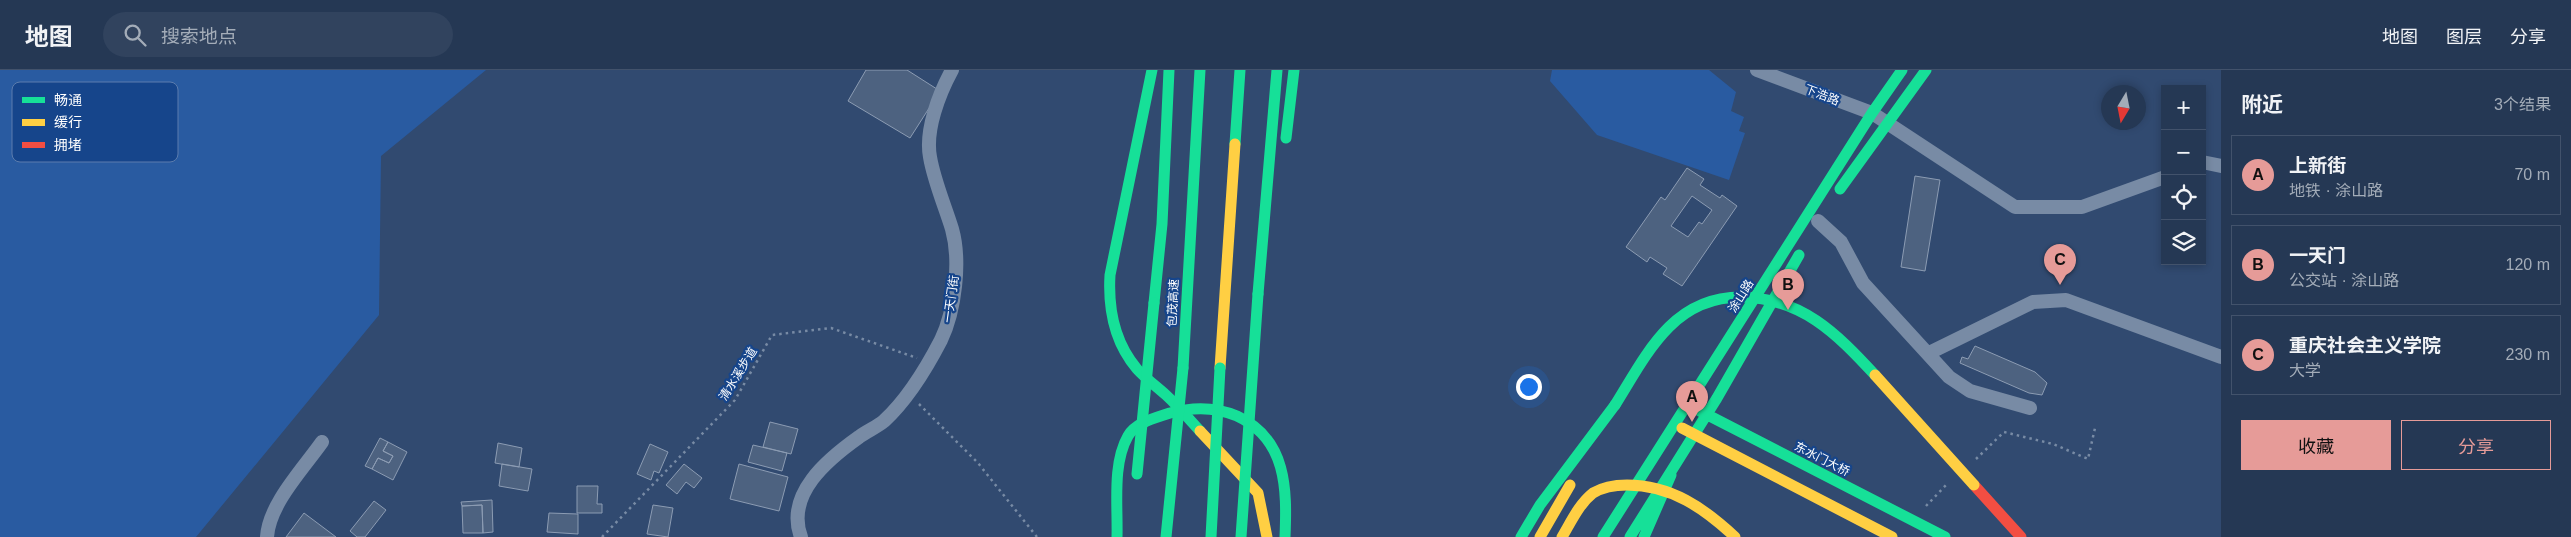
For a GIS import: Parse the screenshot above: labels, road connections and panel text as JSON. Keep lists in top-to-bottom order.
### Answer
{
  "streets": {
    "main road": ["涂山路", "包茂高速", "东水门大桥"],
    "street": ["下浩路", "一天门街"],
    "path": ["清水溪步道"]
  },
  "crossings": [
    ["下浩路", "涂山路"],
    ["涂山路", "东水门大桥"],
    ["一天门街", "清水溪步道"]
  ],
  "legend": ["畅通", "缓行", "拥堵"],
  "north": "bottom",
  "page": {
    "header": "地图",
    "search": "搜索地点",
    "nav": ["地图", "图层", "分享"],
    "heading": ["附近", "3个结果"],
    "map_buttons": ["+", "−"],
    "list": [
      {
        "mark": "A",
        "name": "上新街",
        "note": "地铁 · 涂山路",
        "value": "70 m"
      },
      {
        "mark": "B",
        "name": "一天门",
        "note": "公交站 · 涂山路",
        "value": "120 m"
      },
      {
        "mark": "C",
        "name": "重庆社会主义学院",
        "note": "大学",
        "value": "230 m"
      }
    ],
    "pins": ["C", "B", "A"],
    "buttons": ["收藏", "分享"]
  }
}
